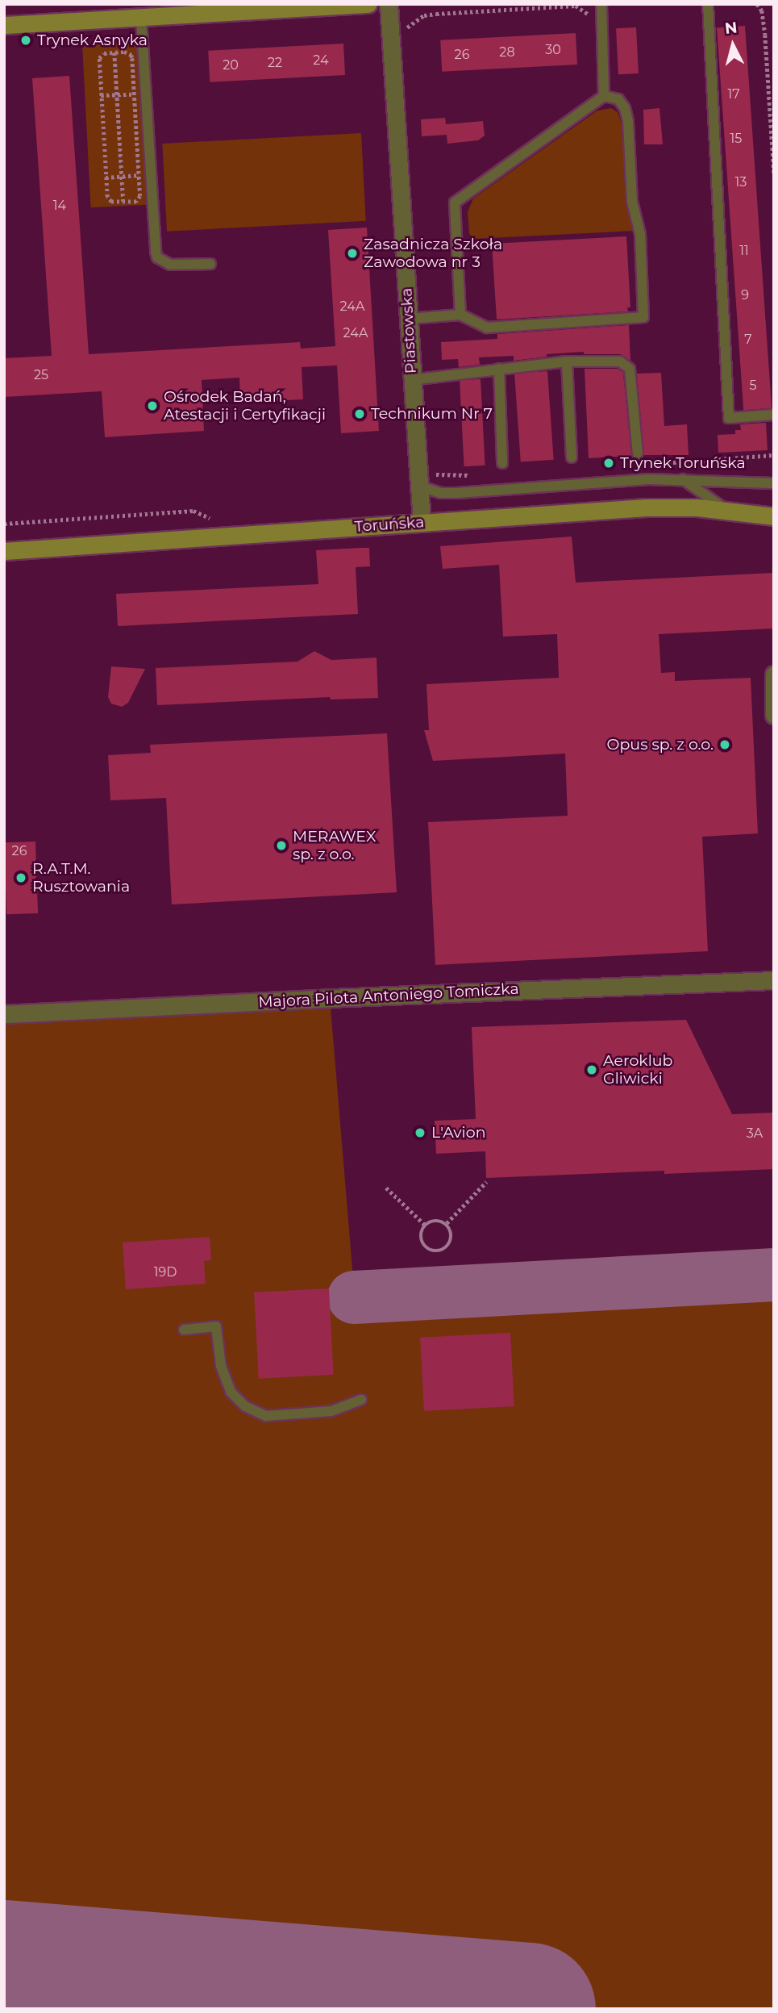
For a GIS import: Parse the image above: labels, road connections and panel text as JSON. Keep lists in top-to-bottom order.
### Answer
{
  "streets": {
    "street": ["Piastowska", "Toruńska", "Majora Pilota Antoniego Tomiczka"]
  },
  "crossings": [
    ["Piastowska", "Toruńska"]
  ],
  "places": [
    "Trynek Asnyka",
    "Zasadnicza Szkoła Zawodowa nr 3",
    "Ośrodek Badań, Atestacji i Certyfikacji",
    "Technikum Nr 7",
    "Trynek Toruńska",
    "Opus sp. z o.o.",
    "MERAWEX sp. z o.o.",
    "R.A.T.M. Rusztowania",
    "Aeroklub Gliwicki",
    "L'Avion"
  ],
  "house_numbers": [
    "30",
    "28",
    "26",
    "24",
    "22",
    "20",
    "17",
    "15",
    "13",
    "14",
    "11",
    "9",
    "24A",
    "24A",
    "7",
    "25",
    "5",
    "26",
    "3A",
    "19D"
  ],
  "north": "top"
}
